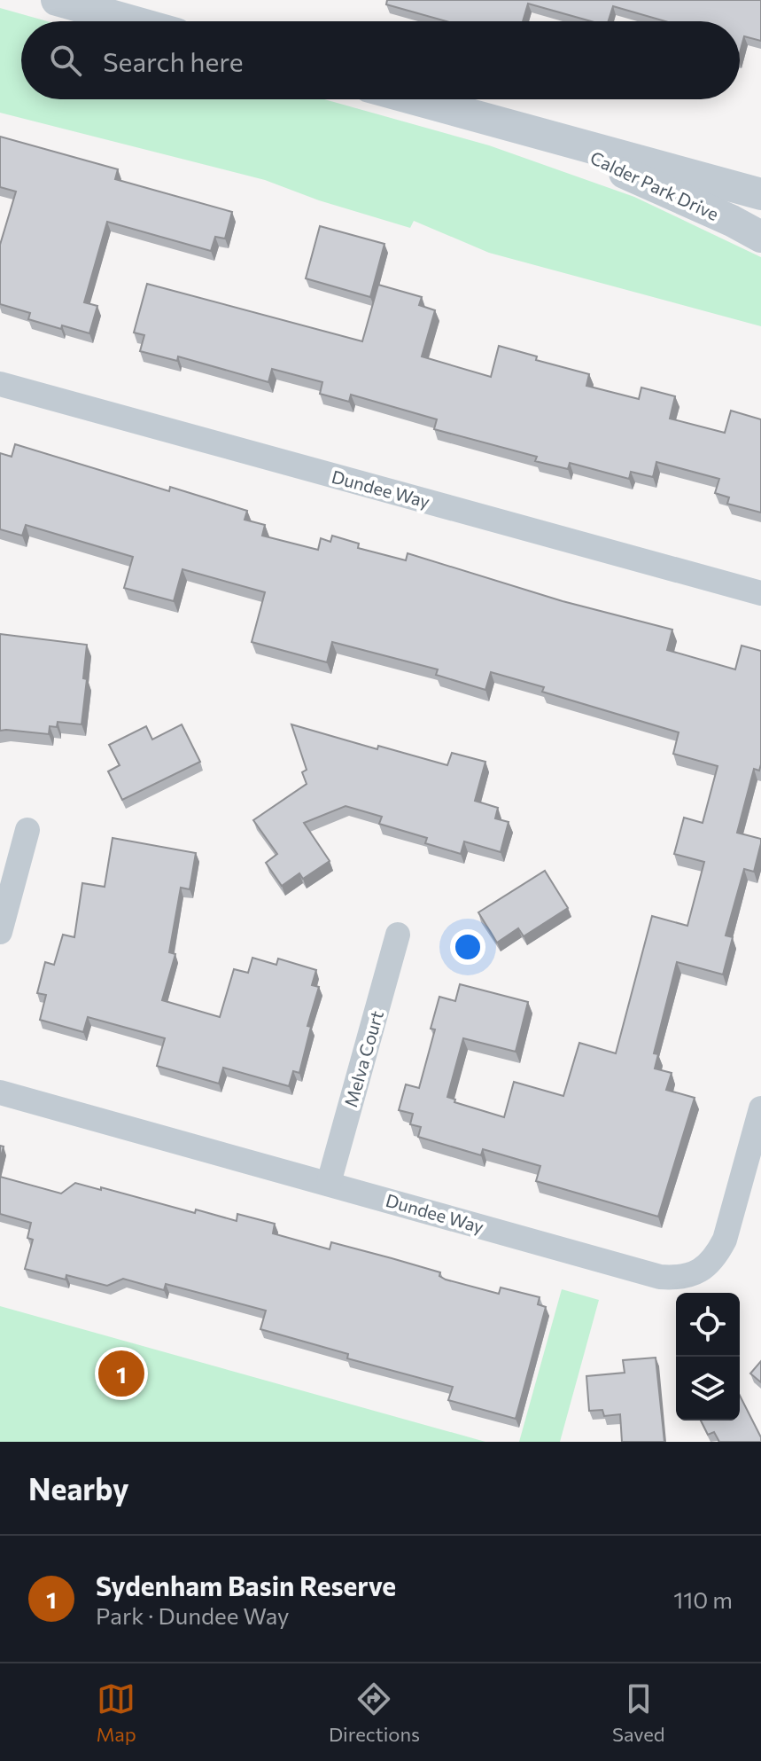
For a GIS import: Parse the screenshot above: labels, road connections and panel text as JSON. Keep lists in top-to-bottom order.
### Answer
{
  "streets": {
    "street": ["Calder Park Drive", "Dundee Way", "Melva Court"]
  },
  "crossings": [
    ["Dundee Way", "Melva Court"]
  ],
  "page": {
    "search": "Search here",
    "pins": "1",
    "heading": "Nearby",
    "list": [
      {
        "mark": "1",
        "name": "Sydenham Basin Reserve",
        "note": "Park · Dundee Way",
        "value": "110 m"
      }
    ],
    "nav": ["Map", "Directions", "Saved"]
  }
}
